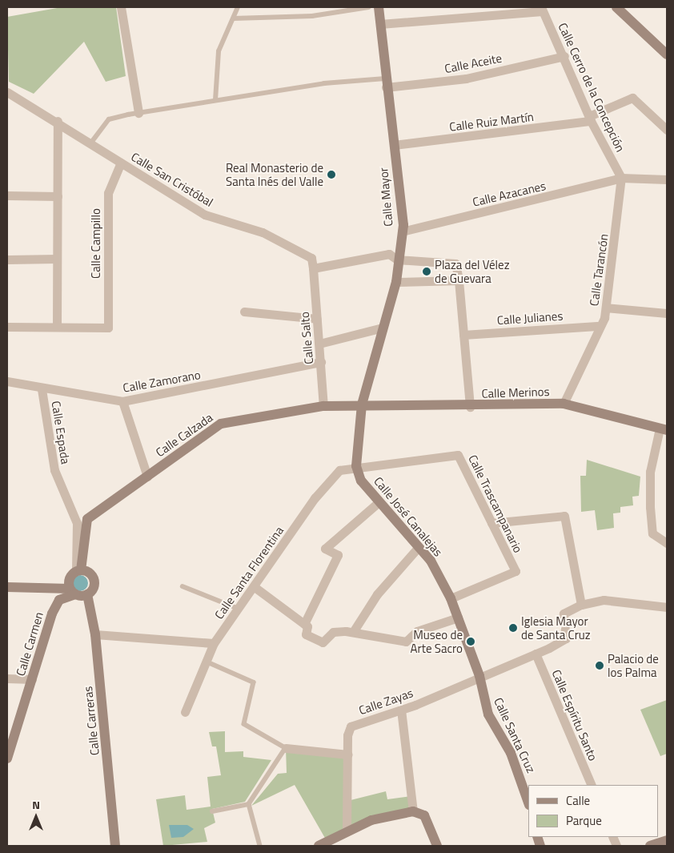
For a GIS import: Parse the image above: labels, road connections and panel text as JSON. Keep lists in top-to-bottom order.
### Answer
{
  "streets": {
    "street": [
      "Calle Aceite",
      "Calle Cerro de la Concepción",
      "Calle Ruiz Martín",
      "Calle San Cristóbal",
      "Calle Azacanes",
      "Calle Mayor",
      "Calle Campillo",
      "Calle Tarancón",
      "Calle Julianes",
      "Calle Salto",
      "Calle Zamorano",
      "Calle Merinos",
      "Calle Espada",
      "Calle Calzada",
      "Calle Trascampanario",
      "Calle José Canalejas",
      "Calle Santa Florentina",
      "Calle Carmen",
      "Calle Zayas",
      "Calle Espíritu Santo",
      "Calle Carreras",
      "Calle Santa Cruz"
    ]
  },
  "crossings": [
    ["Calle Aceite", "Calle Cerro de la Concepción"],
    ["Calle Aceite", "Calle Mayor"],
    ["Calle Cerro de la Concepción", "Calle Ruiz Martín"],
    ["Calle Cerro de la Concepción", "Calle Azacanes"],
    ["Calle Cerro de la Concepción", "Calle Tarancón"],
    ["Calle Ruiz Martín", "Calle Mayor"],
    ["Calle San Cristóbal", "Calle Campillo"],
    ["Calle San Cristóbal", "Calle Salto"],
    ["Calle Azacanes", "Calle Mayor"],
    ["Calle Azacanes", "Calle Tarancón"],
    ["Calle Mayor", "Calle Merinos"],
    ["Calle Mayor", "Calle Calzada"],
    ["Calle Mayor", "Calle José Canalejas"],
    ["Calle Tarancón", "Calle Julianes"],
    ["Calle Tarancón", "Calle Merinos"],
    ["Calle Salto", "Calle Zamorano"],
    ["Calle Salto", "Calle Calzada"],
    ["Calle Zamorano", "Calle Espada"],
    ["Calle Merinos", "Calle Calzada"],
    ["Calle Merinos", "Calle José Canalejas"],
    ["Calle Espada", "Calle Calzada"],
    ["Calle Espada", "Calle Carmen"],
    ["Calle Espada", "Calle Carreras"],
    ["Calle Calzada", "Calle José Canalejas"],
    ["Calle Calzada", "Calle Carmen"],
    ["Calle Calzada", "Calle Carreras"],
    ["Calle Trascampanario", "Calle José Canalejas"],
    ["Calle Trascampanario", "Calle Santa Florentina"],
    ["Calle José Canalejas", "Calle Santa Florentina"],
    ["Calle José Canalejas", "Calle Santa Cruz"],
    ["Calle Carmen", "Calle Carreras"],
    ["Calle Zayas", "Calle Espíritu Santo"],
    ["Calle Zayas", "Calle Santa Cruz"]
  ],
  "places": [
    "Real Monasterio de Santa Inés del Valle",
    "Plaza del Vélez de Guevara",
    "Iglesia Mayor de Santa Cruz",
    "Museo de Arte Sacro",
    "Palacio de los Palma"
  ],
  "legend": ["Calle", "Parque"],
  "north": "top"
}
